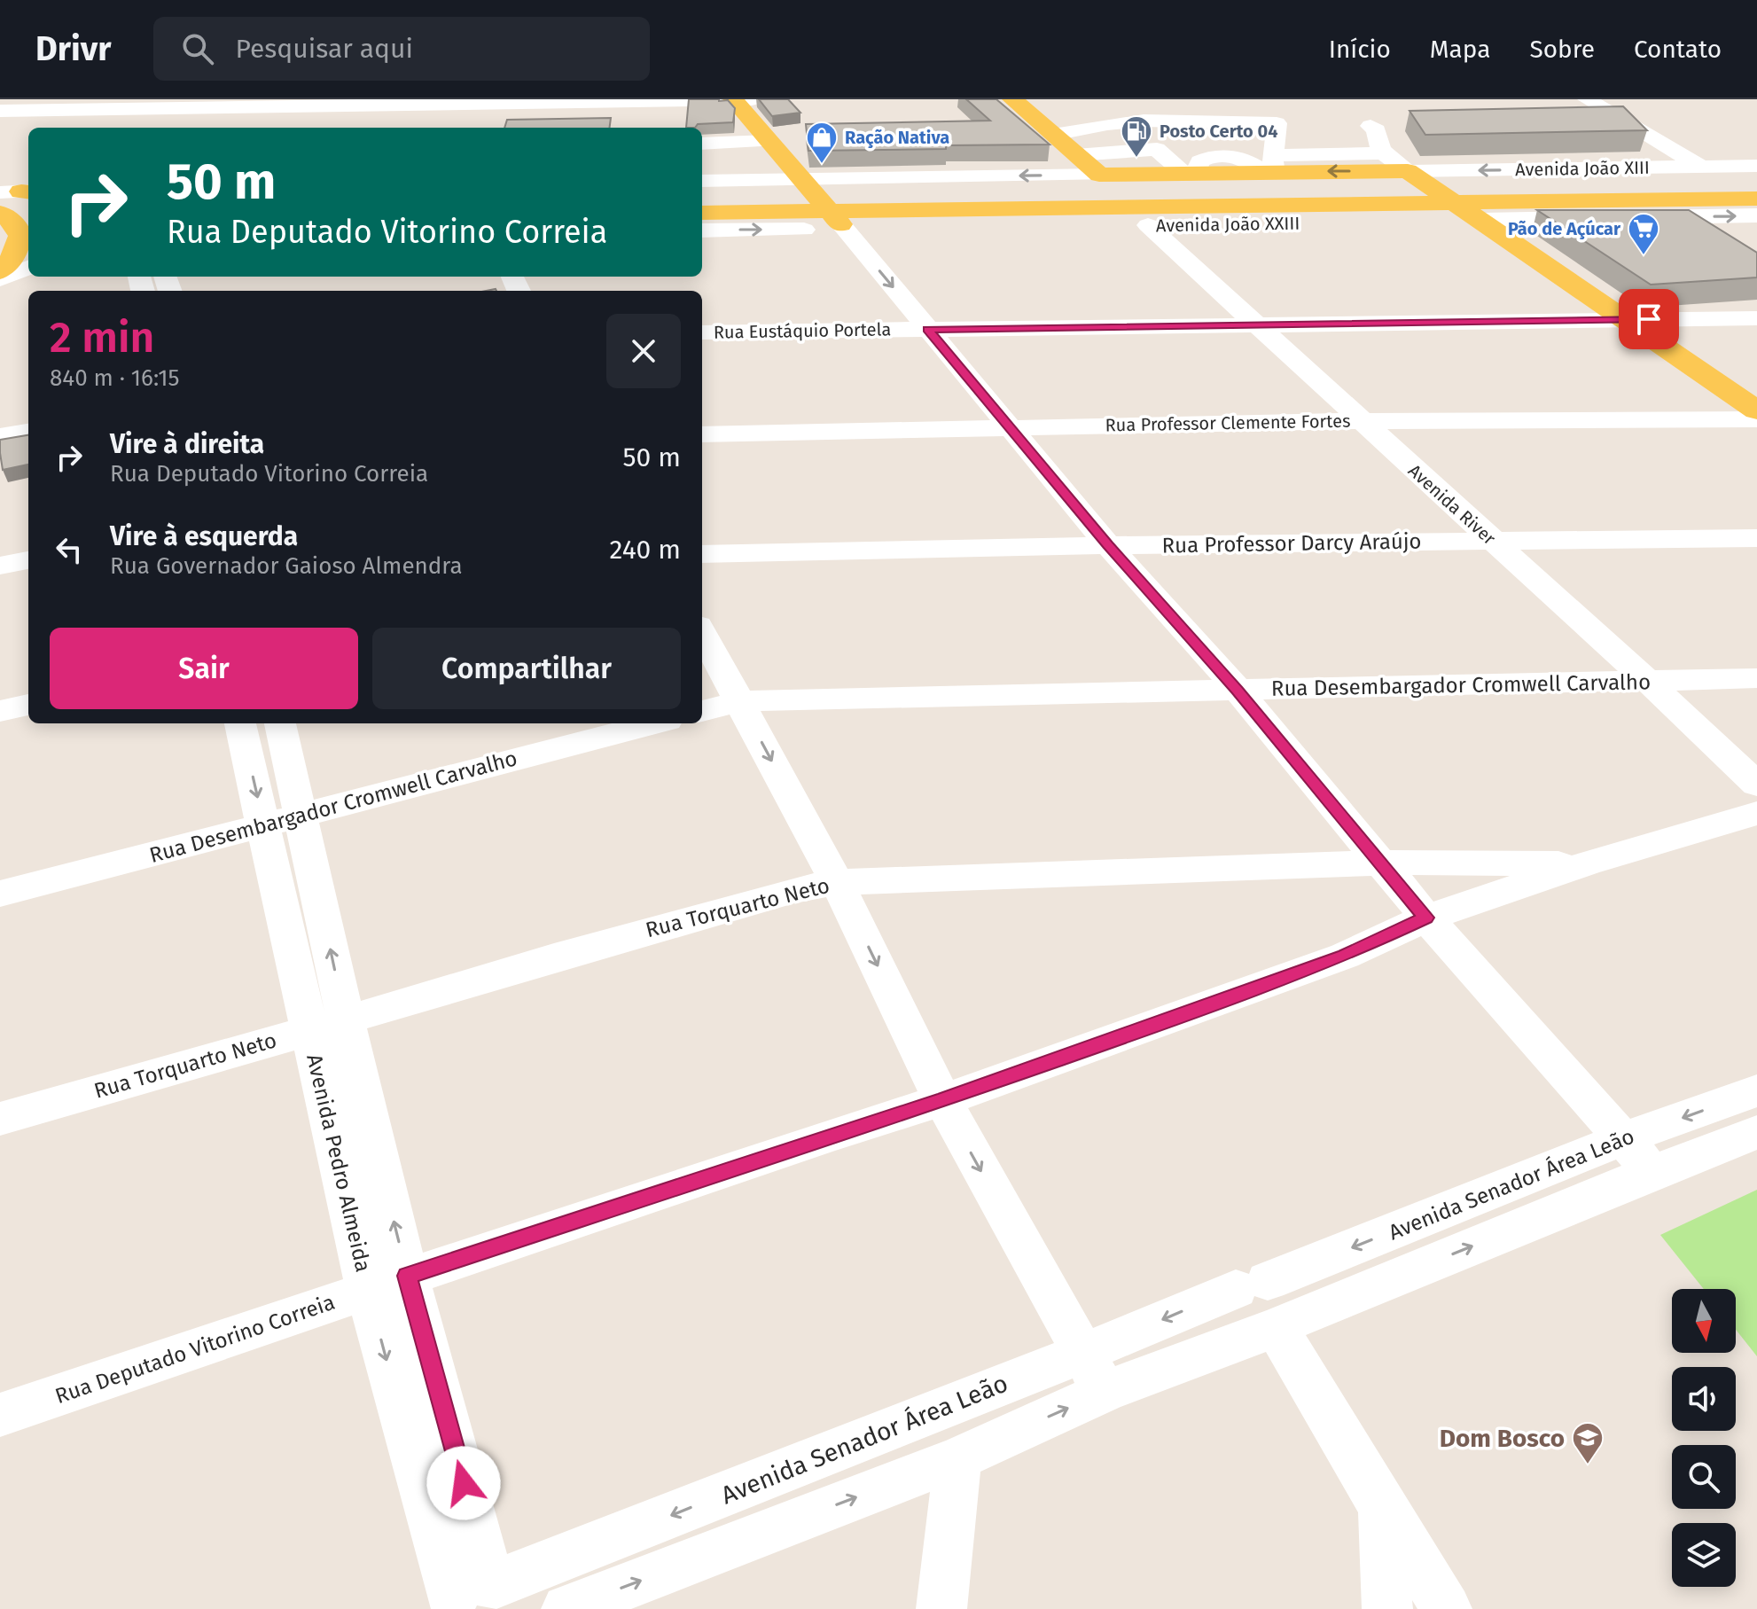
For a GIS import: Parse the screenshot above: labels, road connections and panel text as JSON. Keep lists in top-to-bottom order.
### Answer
{
  "streets": {
    "main road": ["Avenida João XXIII"],
    "street": [
      "Avenida João XIII",
      "Rua Eustáquio Portela",
      "Rua Professor Clemente Fortes",
      "Avenida River",
      "Rua Professor Darcy Araújo",
      "Rua Desembargador Cromwell Carvalho",
      "Rua Torquarto Neto",
      "Avenida Pedro Almeida",
      "Avenida Senador Área Leão",
      "Rua Deputado Vitorino Correia"
    ]
  },
  "crossings": [
    ["Avenida João XIII", "Avenida João XXIII"],
    ["Avenida João XXIII", "Avenida River"],
    ["Rua Eustáquio Portela", "Avenida River"],
    ["Rua Professor Clemente Fortes", "Avenida River"],
    ["Avenida River", "Rua Professor Darcy Araújo"],
    ["Avenida River", "Rua Desembargador Cromwell Carvalho"],
    ["Rua Desembargador Cromwell Carvalho", "Avenida Pedro Almeida"],
    ["Rua Torquarto Neto", "Avenida Pedro Almeida"],
    ["Rua Torquarto Neto", "Rua Deputado Vitorino Correia"],
    ["Avenida Pedro Almeida", "Avenida Senador Área Leão"],
    ["Avenida Pedro Almeida", "Rua Deputado Vitorino Correia"]
  ],
  "one_way": ["Avenida João XIII"],
  "places": {
    "fuel station": ["Posto Certo 04"],
    "shop": ["Ração Nativa"],
    "supermarket": ["Pão de Açúcar"],
    "school or university": ["Dom Bosco"]
  },
  "north": "bottom",
  "page": {
    "header": "Drivr",
    "search": "Pesquisar aqui",
    "nav": [
      "Início",
      "Mapa",
      "Sobre",
      "Contato"
    ],
    "turn": ["50 m", "Rua Deputado Vitorino Correia"],
    "heading": ["2 min", "840 m · 16:15"],
    "list": [
      {
        "name": "Vire à direita",
        "note": "Rua Deputado Vitorino Correia",
        "value": "50 m"
      },
      {
        "name": "Vire à esquerda",
        "note": "Rua Governador Gaioso Almendra",
        "value": "240 m"
      }
    ],
    "buttons": ["Sair", "Compartilhar"]
  }
}
